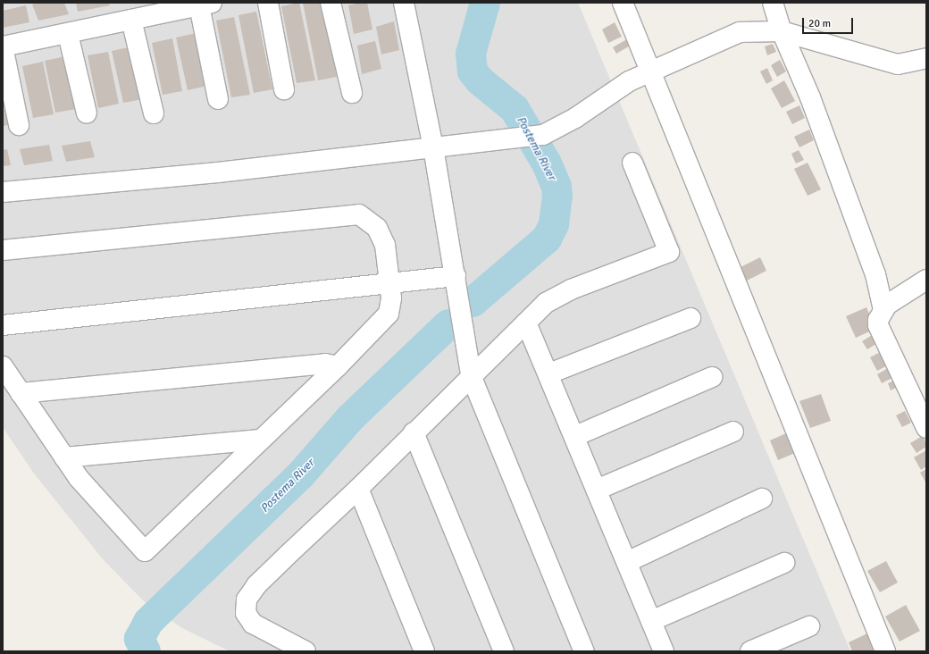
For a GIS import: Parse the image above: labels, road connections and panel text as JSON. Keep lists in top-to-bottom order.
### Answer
{
  "water": ["Postema River"],
  "scale_bar": "20 m"
}
